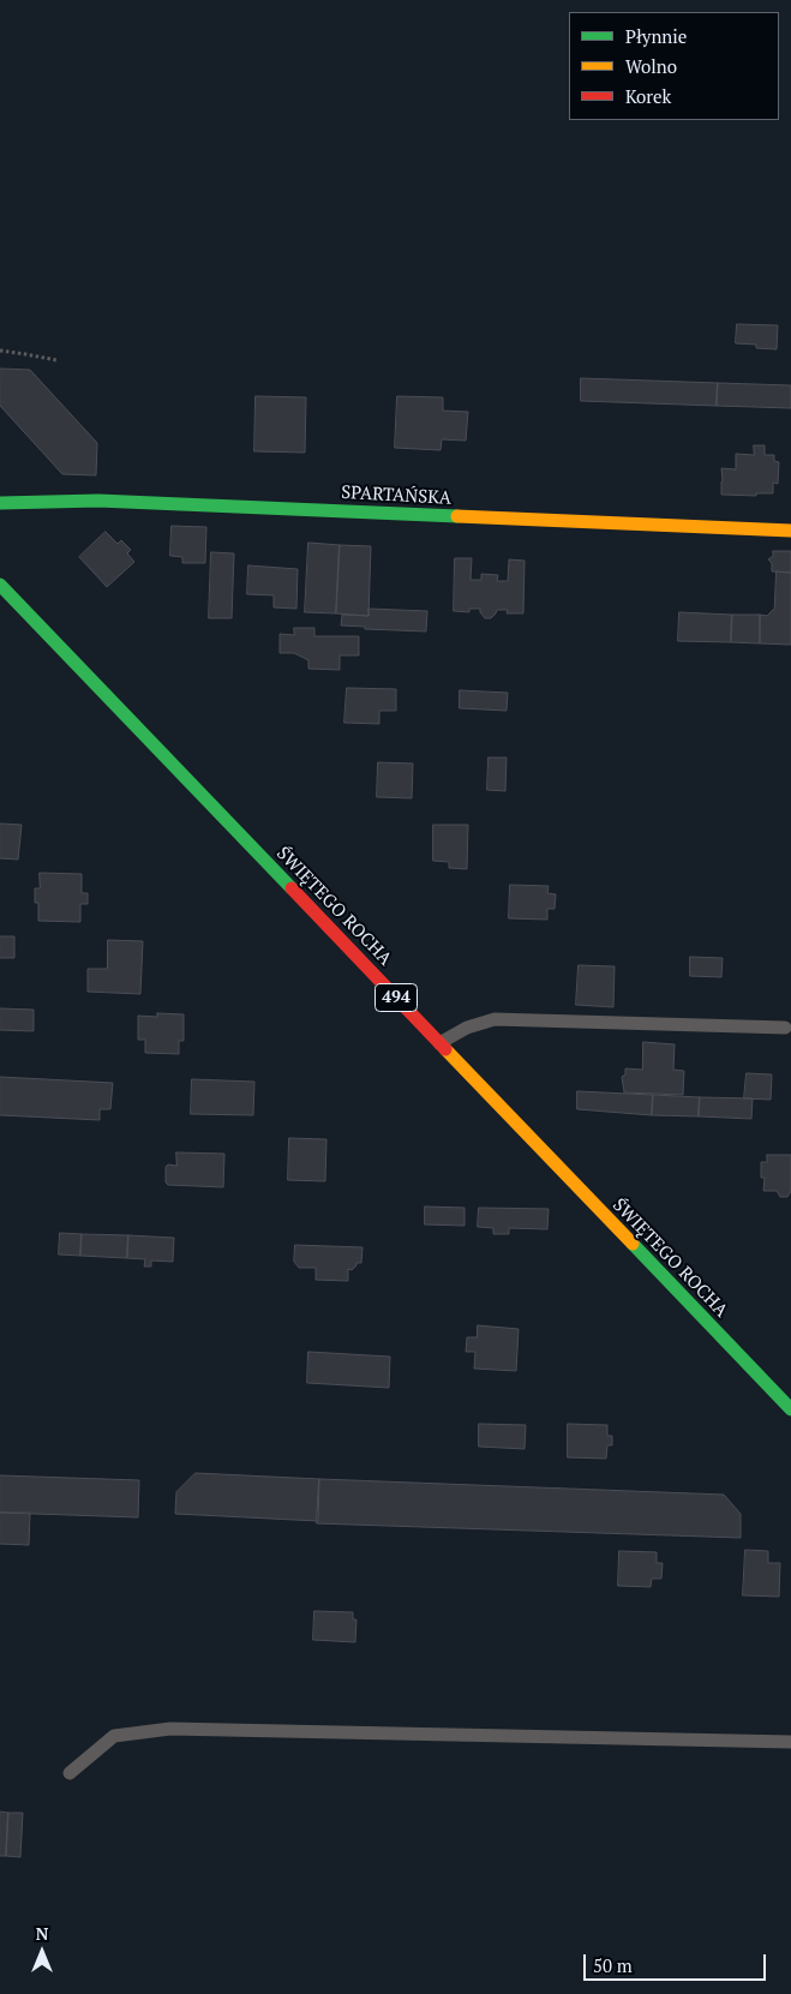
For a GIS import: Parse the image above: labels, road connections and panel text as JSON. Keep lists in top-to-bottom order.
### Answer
{
  "streets": {
    "main road": ["SPARTAŃSKA", "ŚWIĘTEGO ROCHA", "494"]
  },
  "legend": ["Płynnie", "Wolno", "Korek"],
  "scale_bar": "50 m",
  "north": "top"
}
